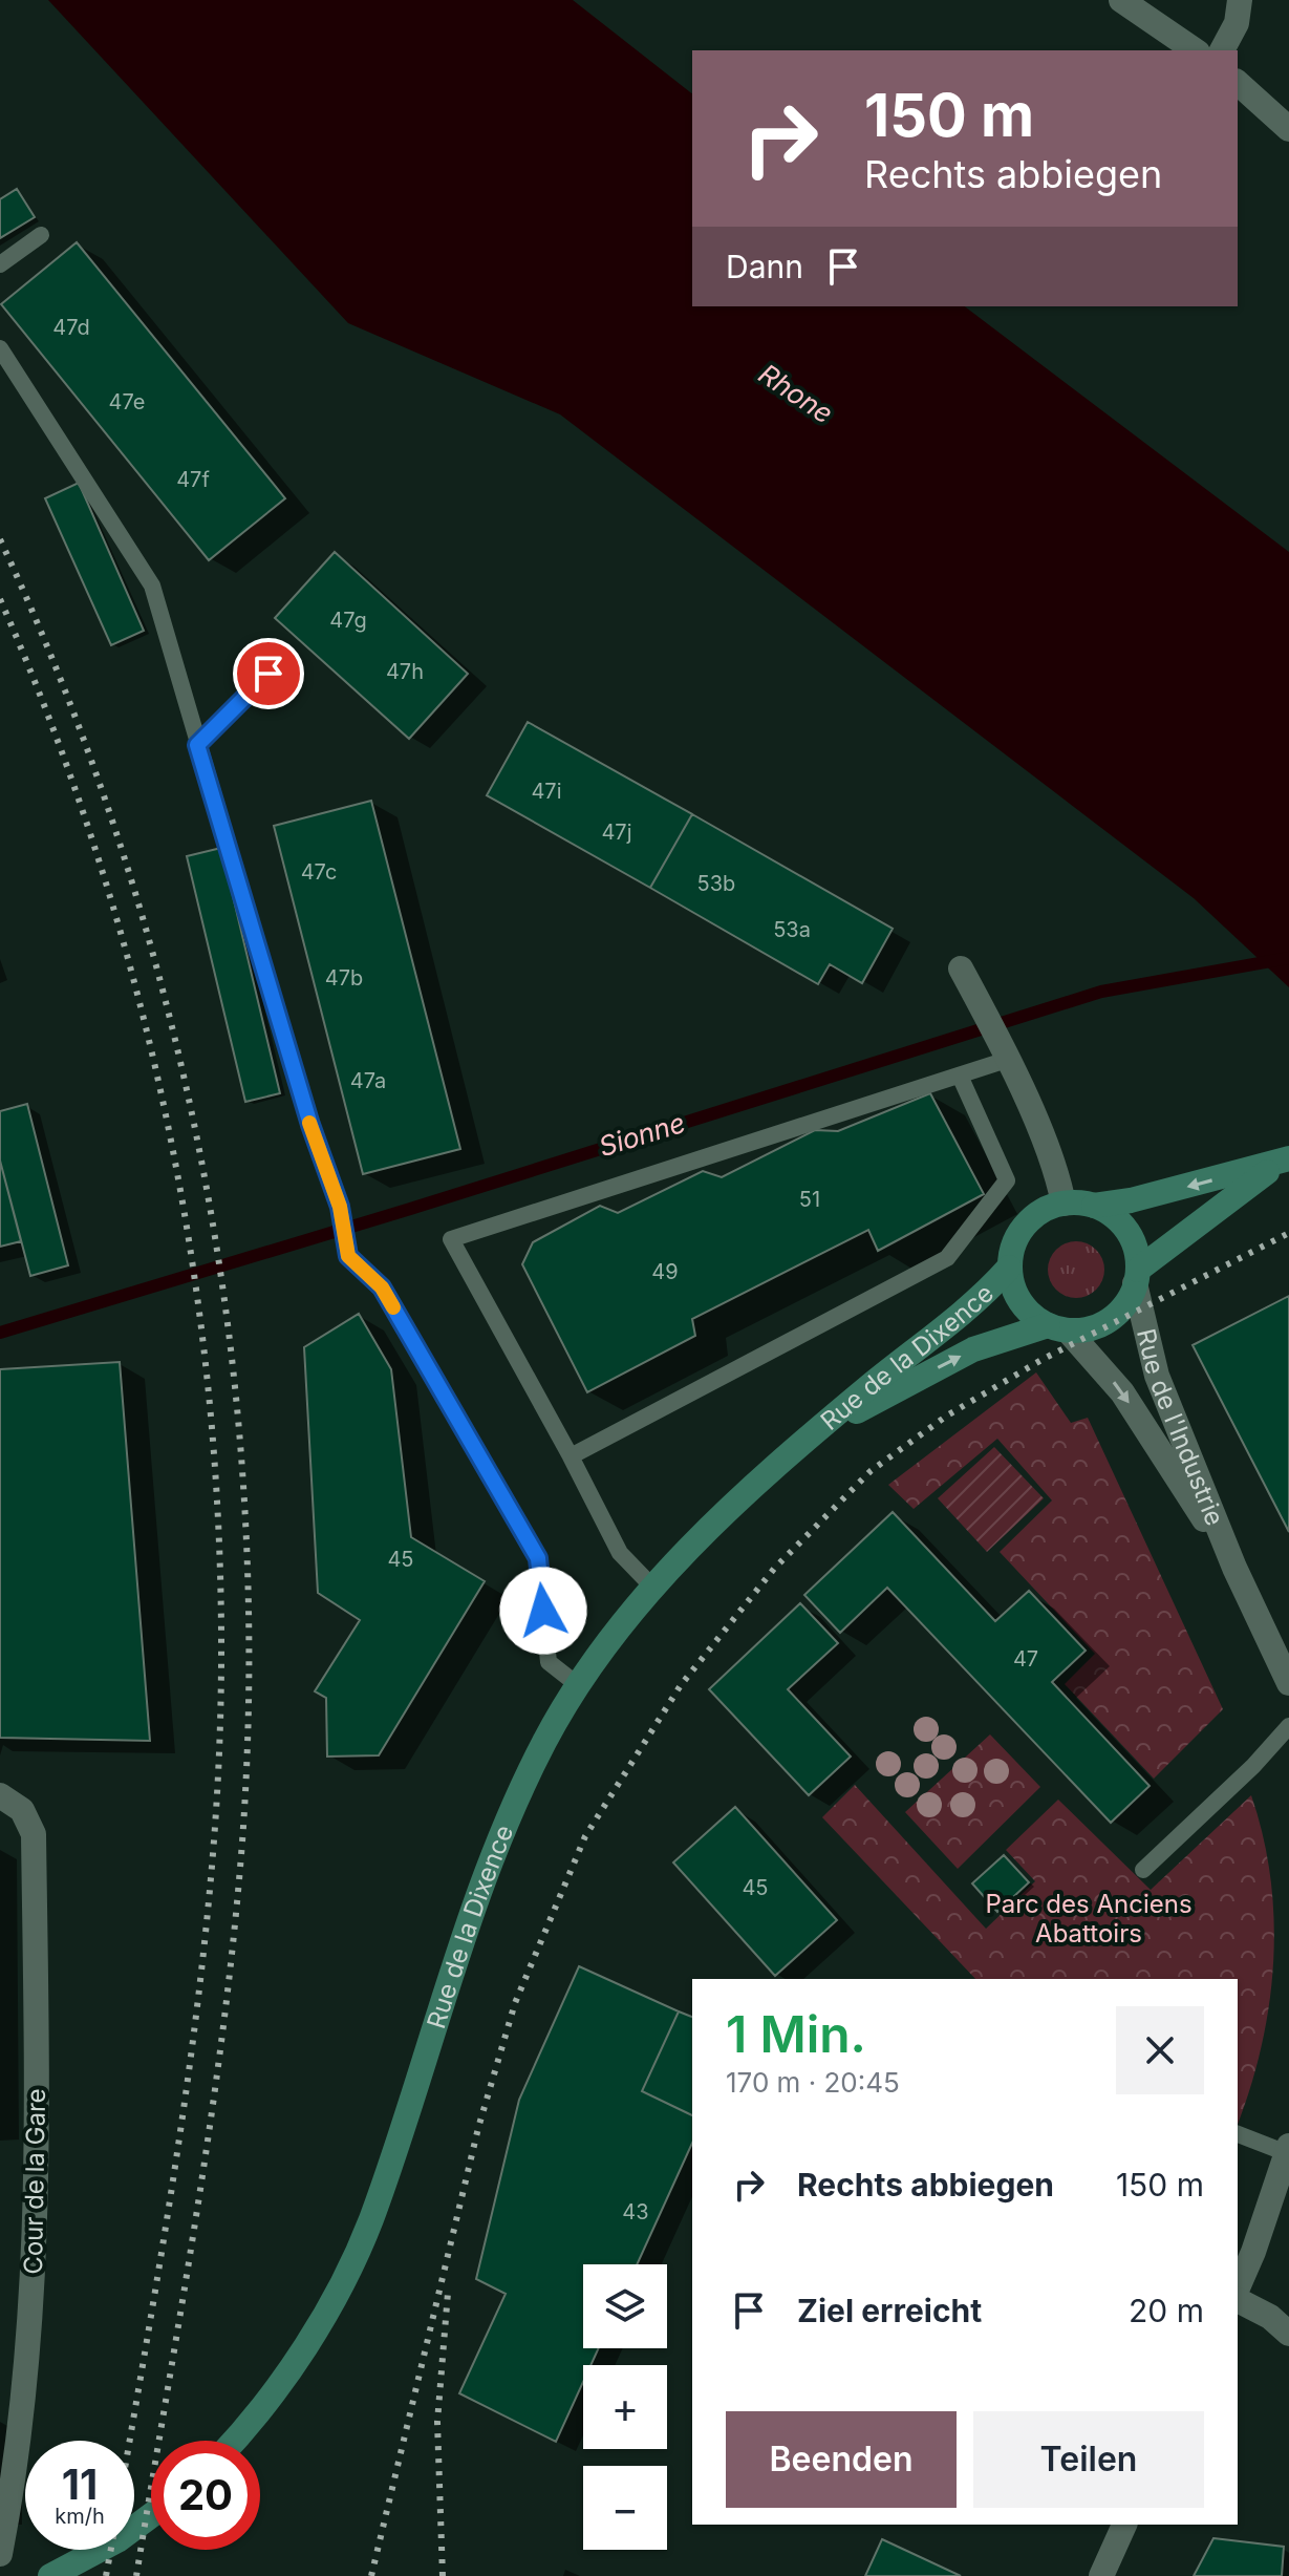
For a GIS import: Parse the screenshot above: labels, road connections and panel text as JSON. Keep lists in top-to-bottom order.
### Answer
{
  "streets": {
    "main road": ["Rue de la Dixence"],
    "street": ["Rue de l'Industrie", "Cour de la Gare"]
  },
  "crossings": [
    ["Rue de la Dixence", "Rue de l'Industrie"]
  ],
  "water": ["Rhone", "Sionne"],
  "parks": ["Parc des Anciens Abattoirs"],
  "house_numbers": [
    "47d",
    "47e",
    "47f",
    "47g",
    "47h",
    "47i",
    "47j",
    "47c",
    "53b",
    "53a",
    "47b",
    "47a",
    "51",
    "49",
    "45",
    "47",
    "45",
    "43"
  ],
  "page": {
    "turn": ["150 m", "Rechts abbiegen"],
    "then": "Dann",
    "heading": ["1 Min.", "170 m · 20:45"],
    "list": [
      {
        "name": "Rechts abbiegen",
        "value": "150 m"
      },
      {
        "name": "Ziel erreicht",
        "value": "20 m"
      }
    ],
    "map_buttons": ["+", "−"],
    "buttons": ["Beenden", "Teilen"],
    "speed": "11 km/h",
    "limit": "20"
  }
}
